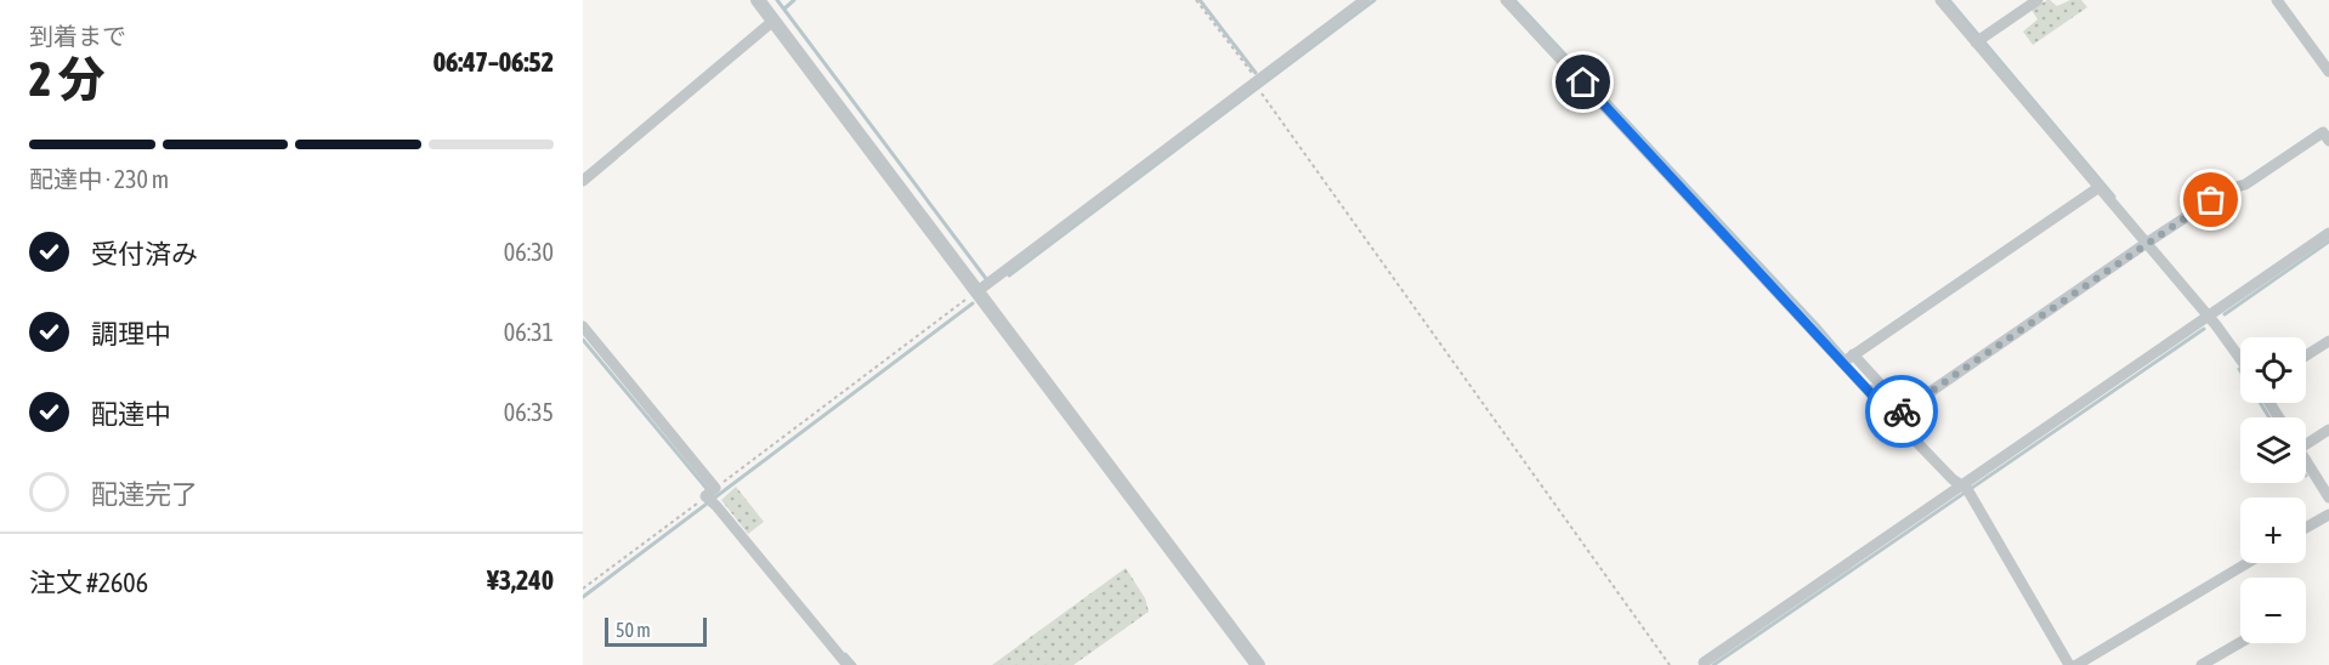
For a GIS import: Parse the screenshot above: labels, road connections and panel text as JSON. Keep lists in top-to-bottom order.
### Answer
{
  "scale_bar": "50 m",
  "page": {
    "heading": ["2 分", "到着まで", "06:47–06:52"],
    "panel": ["注文 #2606", "¥3,240"],
    "bar": "配達中 · 230 m",
    "list": [
      ["受付済み", "06:30"],
      ["調理中", "06:31"],
      ["配達中", "06:35"],
      "配達完了"
    ],
    "map_buttons": ["+", "−"],
    "scale": "50 m"
  }
}
